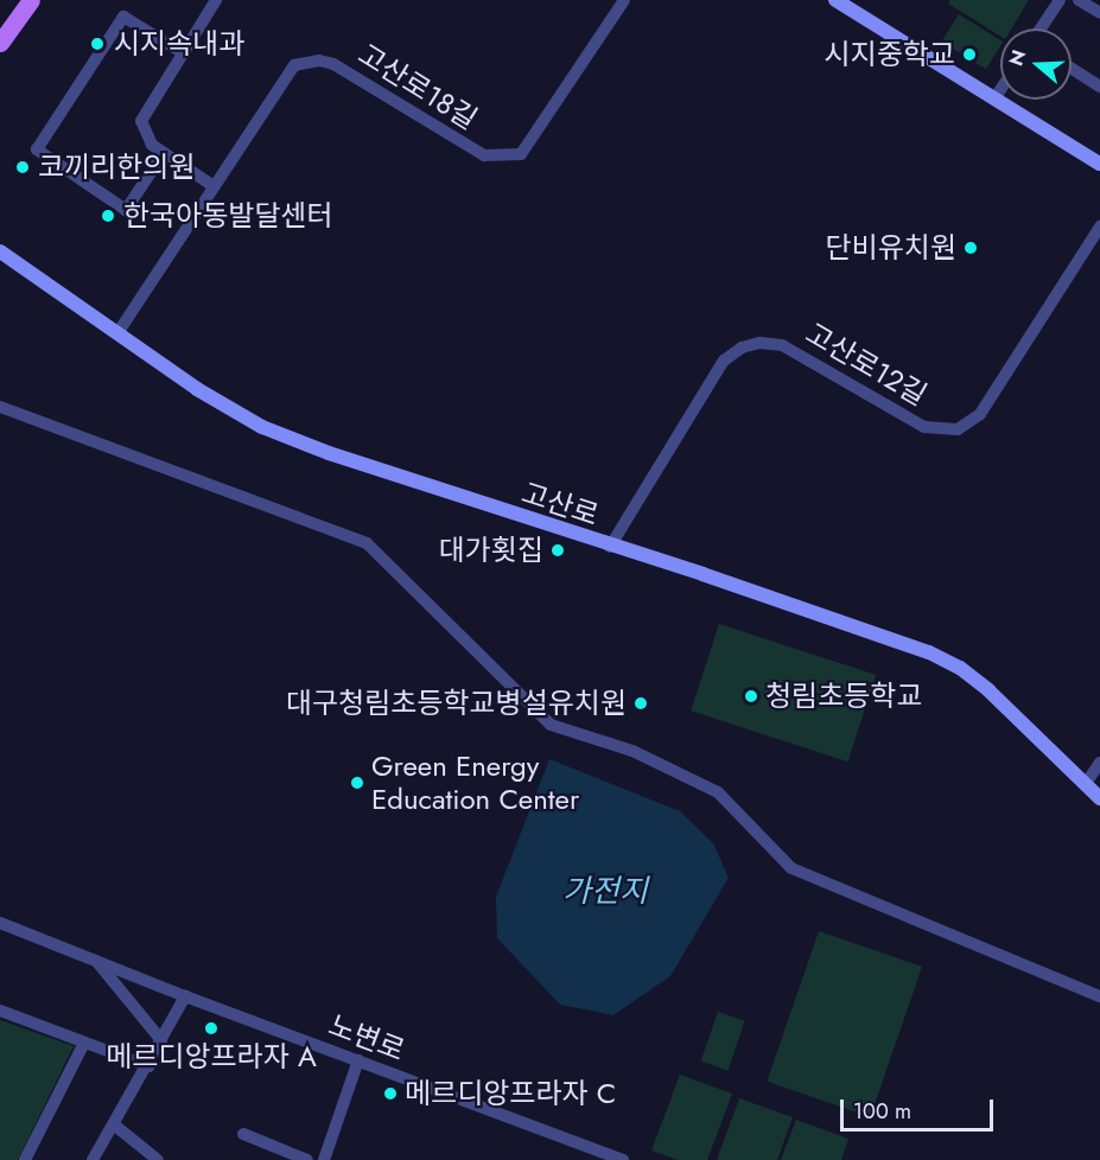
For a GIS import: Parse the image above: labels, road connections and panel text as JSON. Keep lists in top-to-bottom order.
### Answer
{
  "streets": {
    "main road": ["고산로"],
    "street": ["고산로18길", "고산로12길", "노변로"]
  },
  "crossings": [
    ["고산로18길", "고산로"],
    ["고산로12길", "고산로"]
  ],
  "water": ["가전지"],
  "places": [
    "시지속내과",
    "시지중학교",
    "코끼리한의원",
    "한국아동발달센터",
    "단비유치원",
    "대가횟집",
    "청림초등학교",
    "대구청림초등학교병설유치원",
    "Green Energy Education Center",
    "메르디앙프라자 A",
    "메르디앙프라자 C"
  ],
  "scale_bar": "100 m",
  "north": "left"
}
